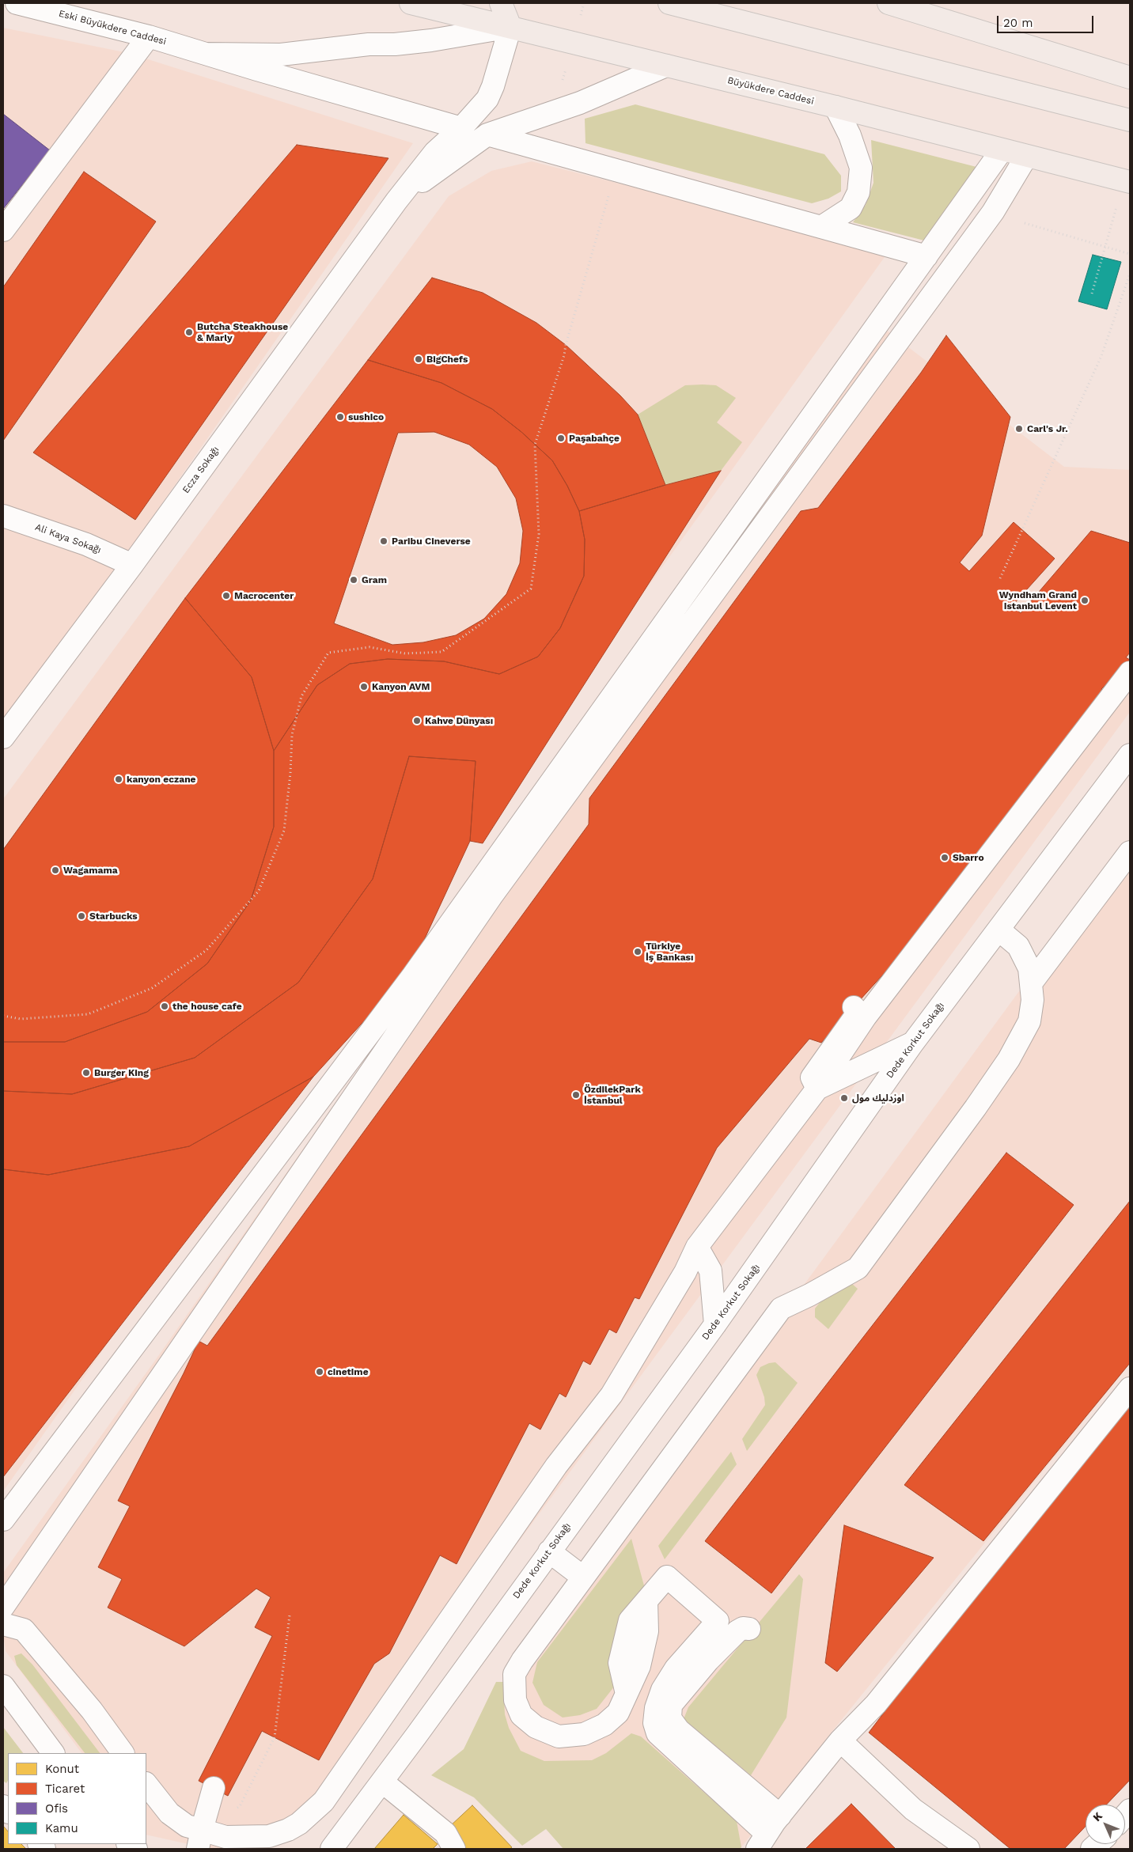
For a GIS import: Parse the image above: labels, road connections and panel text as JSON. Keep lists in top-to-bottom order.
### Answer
{
  "streets": {
    "main road": ["Büyükdere Caddesi"],
    "street": [
      "Eski Büyükdere Caddesi",
      "Ecza Sokağı",
      "Ali Kaya Sokağı",
      "Dede Korkut Sokağı"
    ]
  },
  "crossings": [
    ["Ecza Sokağı", "Ali Kaya Sokağı"]
  ],
  "places": [
    "Butcha Steakhouse & Marly",
    "BigChefs",
    "sushico",
    "Carl's Jr.",
    "Paşabahçe",
    "Paribu Cineverse",
    "Gram",
    "Macrocenter",
    "Wyndham Grand Istanbul Levent",
    "Kanyon AVM",
    "Kahve Dünyası",
    "kanyon eczane",
    "Sbarro",
    "Wagamama",
    "Starbucks",
    "Türkiye İş Bankası",
    "the house cafe",
    "Burger King",
    "ÖzdilekPark İstanbul",
    "اوزدليك مول",
    "cinetime"
  ],
  "legend": [
    "Konut",
    "Ticaret",
    "Ofis",
    "Kamu"
  ],
  "scale_bar": "20 m",
  "north": "top left"
}
